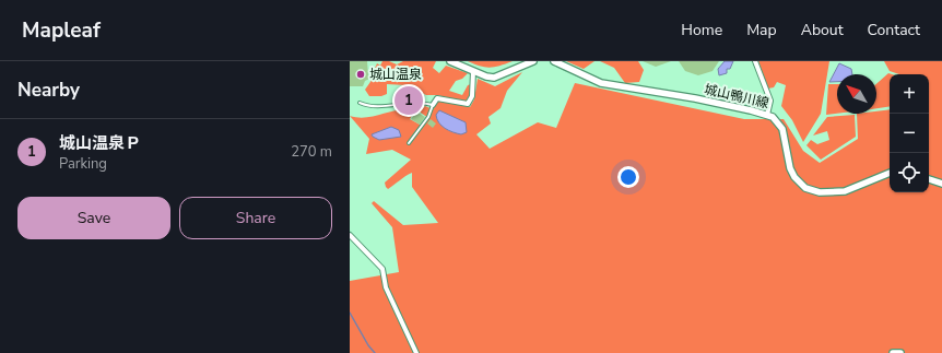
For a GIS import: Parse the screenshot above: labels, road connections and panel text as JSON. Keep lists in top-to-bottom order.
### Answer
{
  "streets": {
    "main road": ["城山鴨川線"]
  },
  "places": ["城山温泉"],
  "north": "top left",
  "page": {
    "header": "Mapleaf",
    "nav": [
      "Home",
      "Map",
      "About",
      "Contact"
    ],
    "heading": "Nearby",
    "map_buttons": ["+", "−"],
    "pins": "1",
    "list": [
      {
        "mark": "1",
        "name": "城山温泉Ｐ",
        "note": "Parking",
        "value": "270 m"
      }
    ],
    "buttons": ["Save", "Share"]
  }
}
